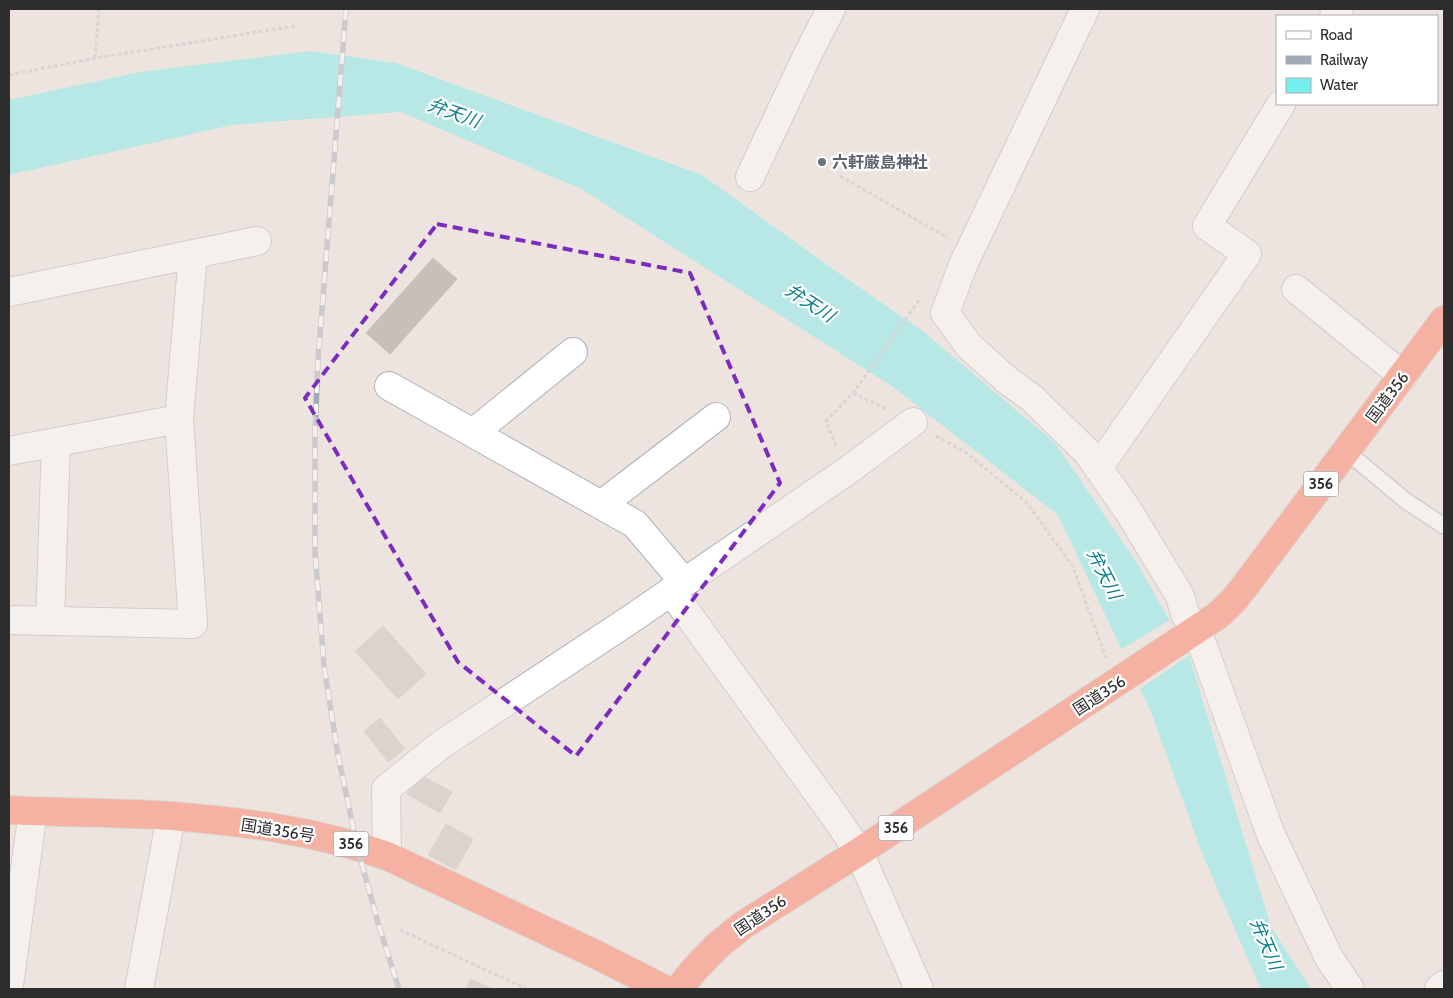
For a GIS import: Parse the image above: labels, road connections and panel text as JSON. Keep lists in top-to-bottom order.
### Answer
{
  "streets": {
    "highway": ["国道356", "356", "国道356号"]
  },
  "water": ["弁天川"],
  "places": ["六軒厳島神社"],
  "legend": ["Road", "Railway", "Water"]
}
